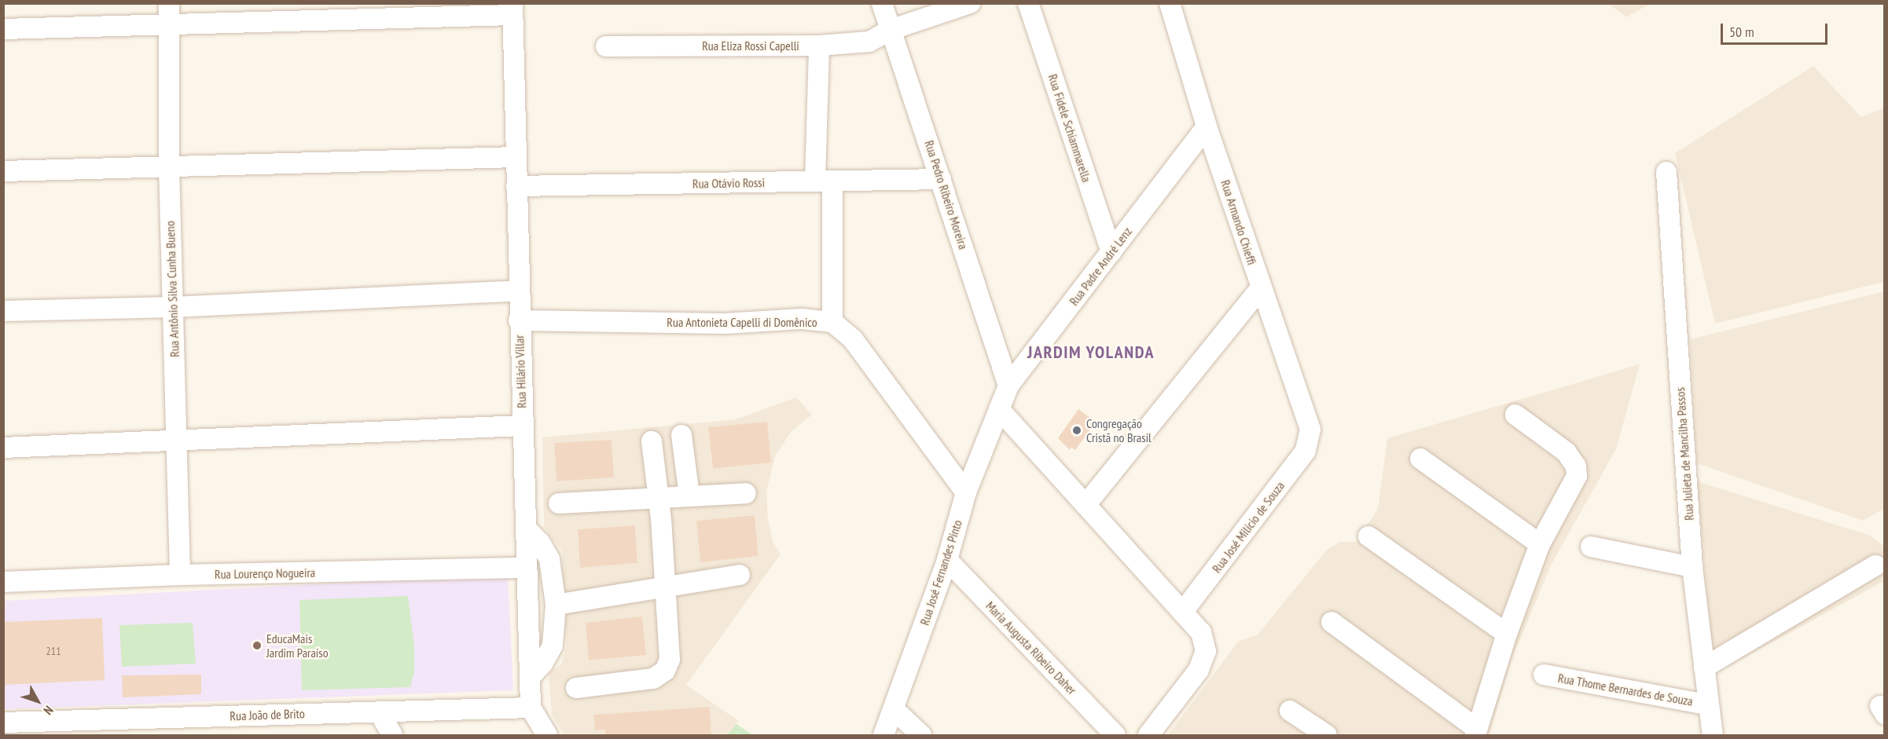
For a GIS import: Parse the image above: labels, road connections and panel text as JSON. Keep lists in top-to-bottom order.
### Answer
{
  "streets": {
    "street": [
      "Rua Eliza Rossi Capelli",
      "Rua Fidele Schiammarella",
      "Rua Otávio Rossi",
      "Rua Pedro Ribeiro Moreira",
      "Rua Armando Chieffi",
      "Rua Padre André Lenz",
      "Rua Antônio Silva Cunha Bueno",
      "Rua Antonieta Capelli di Domênico",
      "Rua Hilário Villar",
      "Rua Julieta de Mancilha Passos",
      "Rua José Milício de Souza",
      "Rua José Fernandes Pinto",
      "Rua Lourenço Nogueira",
      "Maria Augusta Ribeiro Daher",
      "Rua Thome Bernardes de Souza",
      "Rua João de Brito"
    ]
  },
  "crossings": [
    ["Rua Eliza Rossi Capelli", "Rua Pedro Ribeiro Moreira"],
    ["Rua Fidele Schiammarella", "Rua Padre André Lenz"],
    ["Rua Otávio Rossi", "Rua Pedro Ribeiro Moreira"],
    ["Rua Otávio Rossi", "Rua Hilário Villar"],
    ["Rua Pedro Ribeiro Moreira", "Rua Padre André Lenz"],
    ["Rua Armando Chieffi", "Rua Padre André Lenz"],
    ["Rua Armando Chieffi", "Rua José Milício de Souza"],
    ["Rua Padre André Lenz", "Rua José Fernandes Pinto"],
    ["Rua Antônio Silva Cunha Bueno", "Rua Lourenço Nogueira"],
    ["Rua Antonieta Capelli di Domênico", "Rua Hilário Villar"],
    ["Rua Antonieta Capelli di Domênico", "Rua José Fernandes Pinto"],
    ["Rua Hilário Villar", "Rua Lourenço Nogueira"],
    ["Rua Hilário Villar", "Rua João de Brito"],
    ["Rua Julieta de Mancilha Passos", "Rua Thome Bernardes de Souza"],
    ["Rua José Fernandes Pinto", "Maria Augusta Ribeiro Daher"]
  ],
  "districts": ["JARDIM YOLANDA"],
  "places": ["Congregação Cristã no Brasil", "EducaMais Jardim Paraíso"],
  "house_numbers": ["211"],
  "scale_bar": "50 m",
  "north": "bottom right"
}
